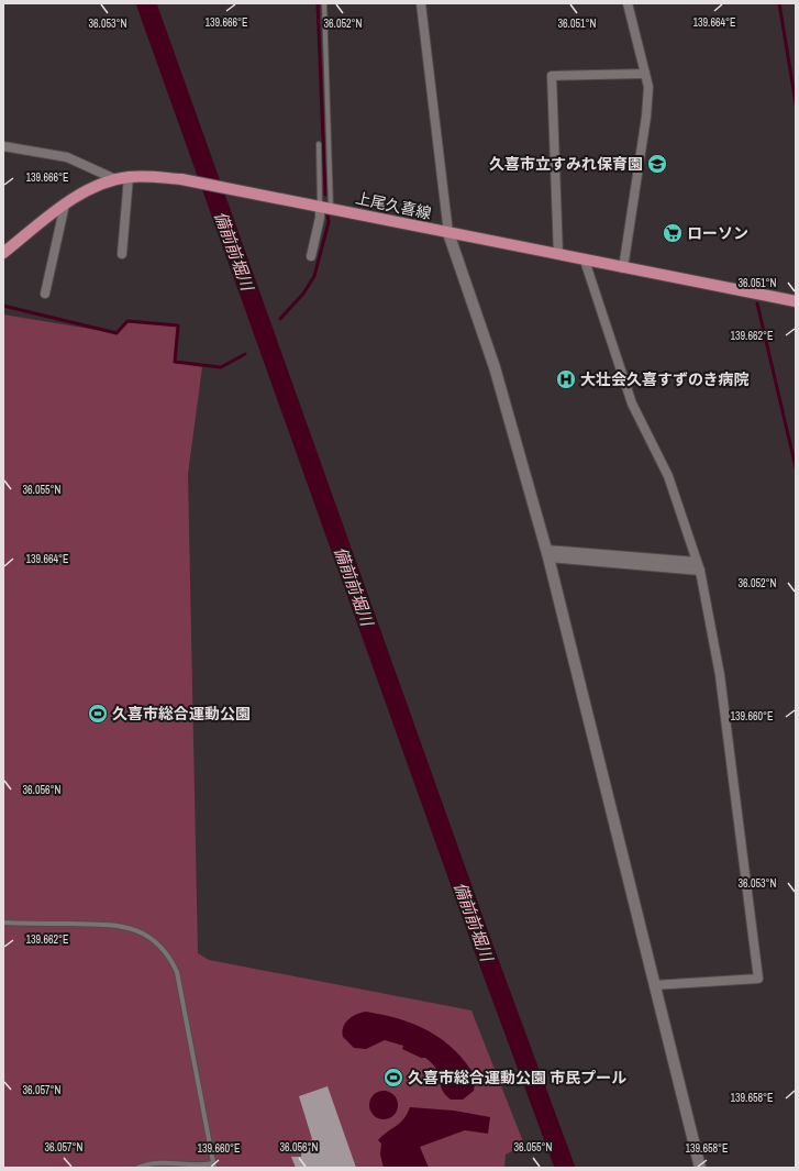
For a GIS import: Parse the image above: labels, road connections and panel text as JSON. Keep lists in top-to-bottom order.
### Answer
{
  "streets": {
    "main road": ["上尾久喜線"]
  },
  "water": ["備前前堀川"],
  "places": {
    "school or university": ["久喜市立すみれ保育園"],
    "supermarket": ["ローソン"],
    "hospital": ["大壮会久喜すずのき病院"],
    "sports": ["久喜市総合運動公園", "久喜市総合運動公園 市民プール"]
  },
  "coordinates": [
    "139.666°E",
    "139.664°E",
    "36.053°N",
    "36.052°N",
    "36.051°N",
    "139.662°E",
    "36.055°N",
    "139.660°E",
    "36.056°N",
    "36.057°N",
    "139.658°E"
  ]
}
